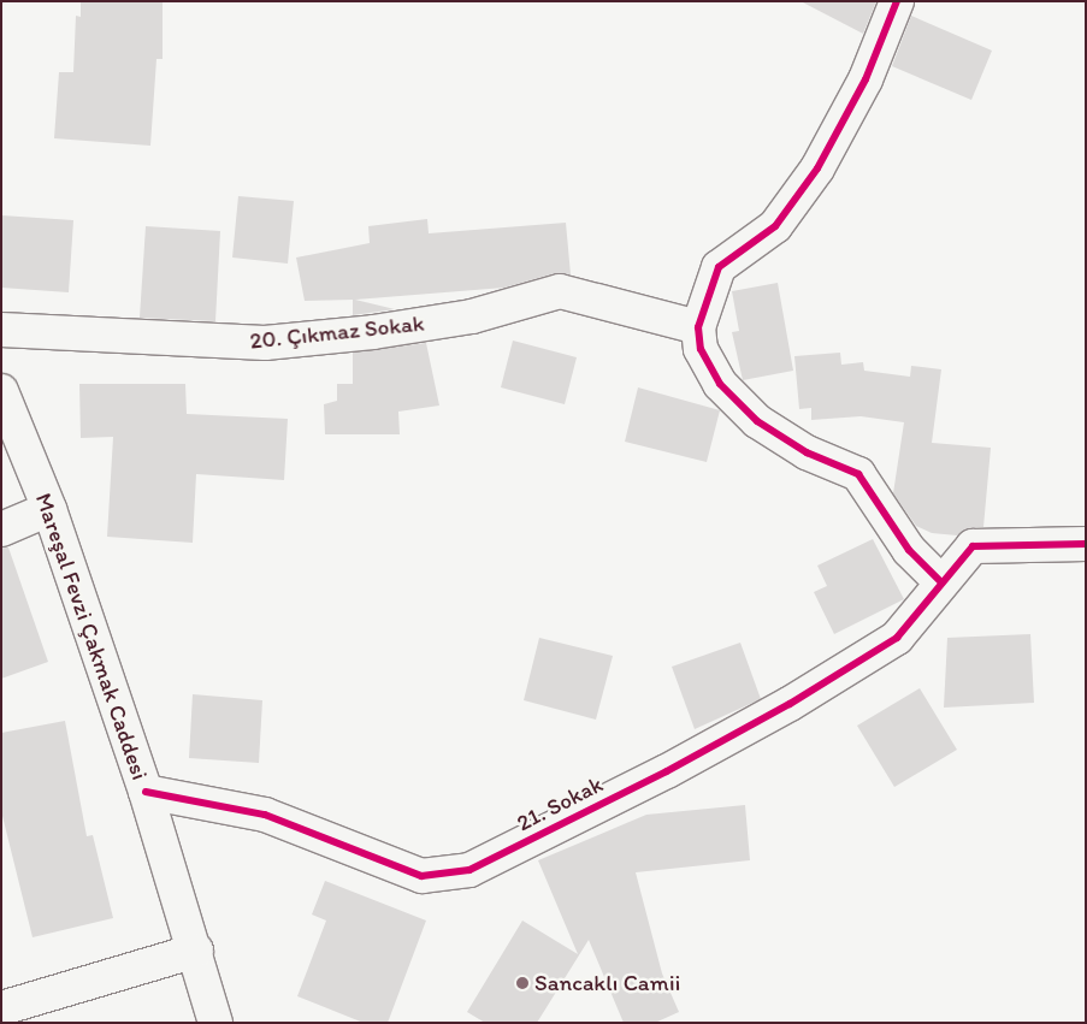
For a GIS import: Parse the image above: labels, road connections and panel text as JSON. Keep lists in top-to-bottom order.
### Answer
{
  "streets": {
    "street": ["20. Çıkmaz Sokak", "Mareşal Fevzi Çakmak Caddesi", "21. Sokak"]
  },
  "crossings": [
    ["Mareşal Fevzi Çakmak Caddesi", "21. Sokak"]
  ],
  "places": ["Sancaklı Camii"]
}
